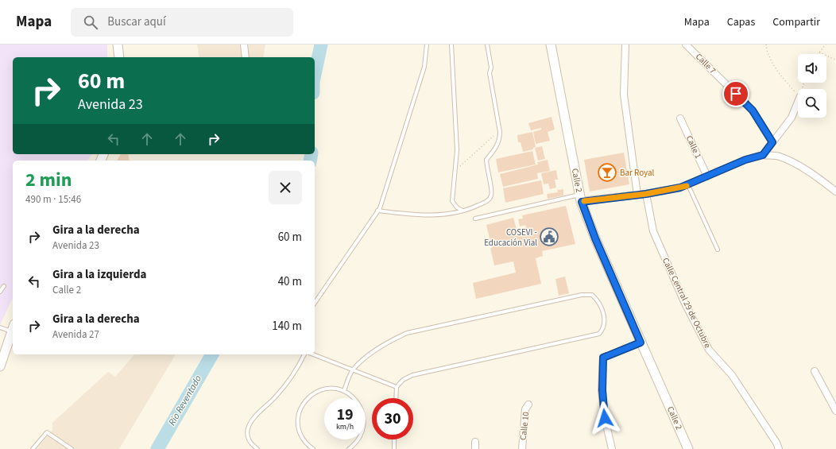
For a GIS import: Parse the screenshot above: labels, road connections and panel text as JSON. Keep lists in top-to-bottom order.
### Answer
{
  "streets": {
    "street": [
      "Calle 7",
      "Calle 1",
      "Calle 2",
      "Calle Central 29 de Octubre",
      "Calle 10"
    ]
  },
  "water": ["Rio Reventado"],
  "places": {
    "bar": ["Bar Royal"],
    "public building": ["COSEVI - Educación Vial"]
  },
  "page": {
    "header": "Mapa",
    "search": "Buscar aquí",
    "nav": ["Mapa", "Capas", "Compartir"],
    "turn": ["60 m", "Avenida 23"],
    "heading": ["2 min", "490 m · 15:46"],
    "list": [
      {
        "name": "Gira a la derecha",
        "note": "Avenida 23",
        "value": "60 m"
      },
      {
        "name": "Gira a la izquierda",
        "note": "Calle 2",
        "value": "40 m"
      },
      {
        "name": "Gira a la derecha",
        "note": "Avenida 27",
        "value": "140 m"
      }
    ],
    "speed": "19 km/h",
    "limit": "30"
  }
}
